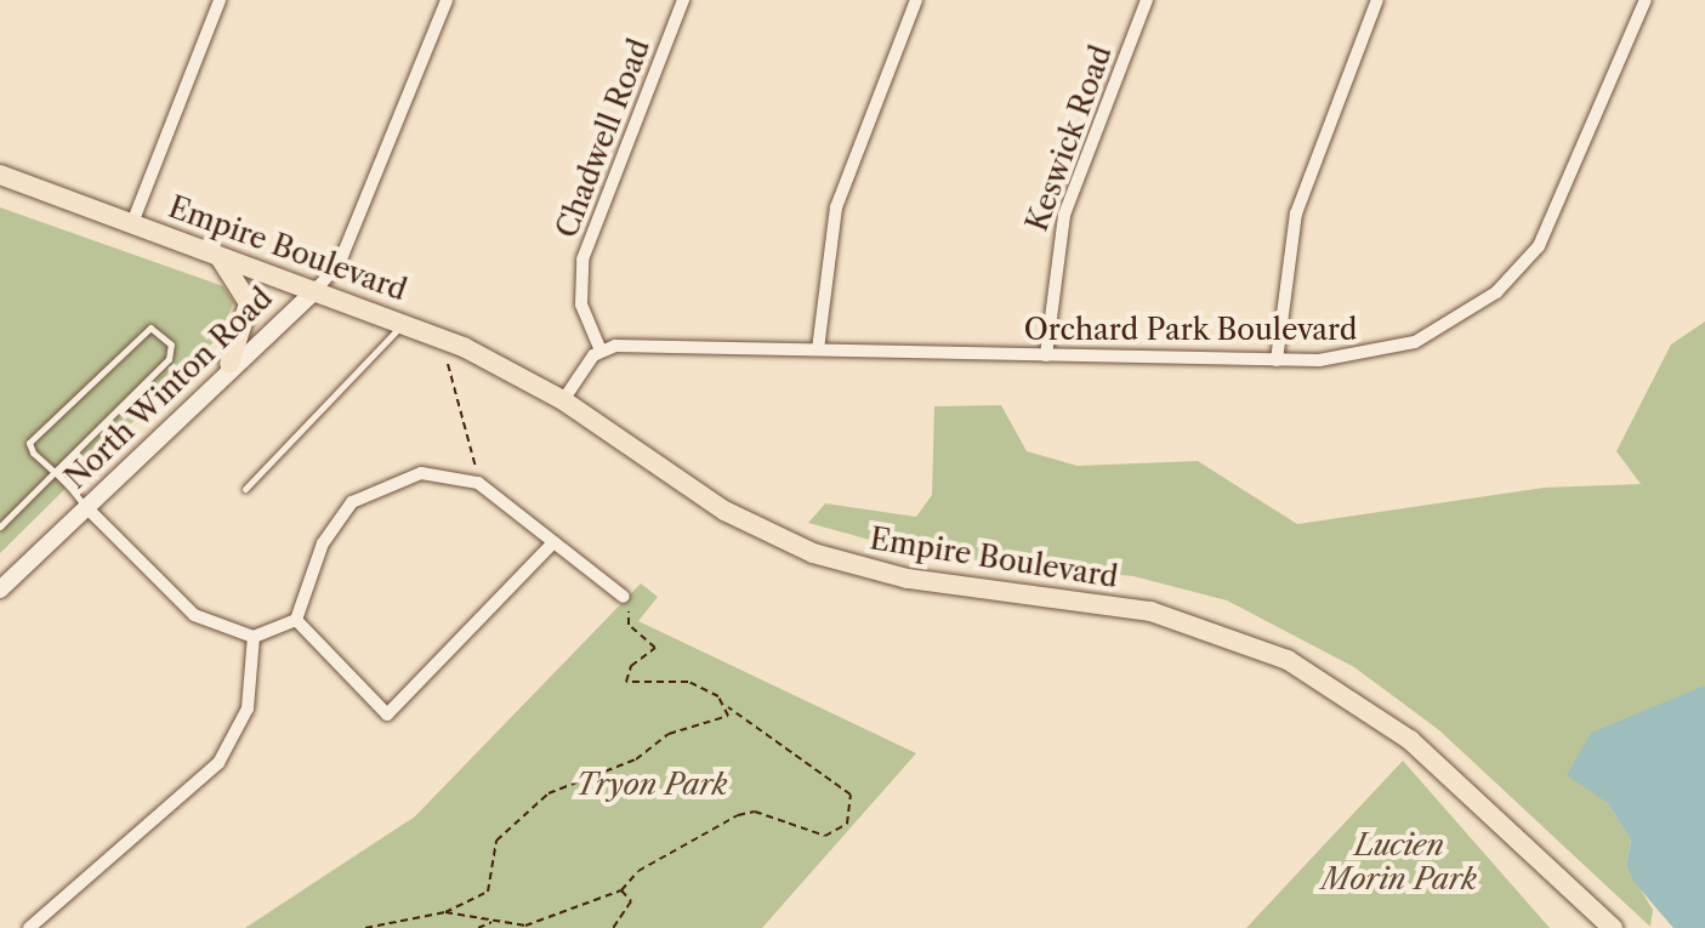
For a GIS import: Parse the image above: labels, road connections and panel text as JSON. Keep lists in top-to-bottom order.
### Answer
{
  "streets": {
    "main road": ["Empire Boulevard", "North Winton Road"],
    "street": ["Chadwell Road", "Keswick Road", "Orchard Park Boulevard"]
  },
  "crossings": [
    ["Chadwell Road", "Orchard Park Boulevard"],
    ["Keswick Road", "Orchard Park Boulevard"],
    ["Empire Boulevard", "North Winton Road"]
  ],
  "parks": ["Tryon Park", "Lucien Morin Park"]
}
